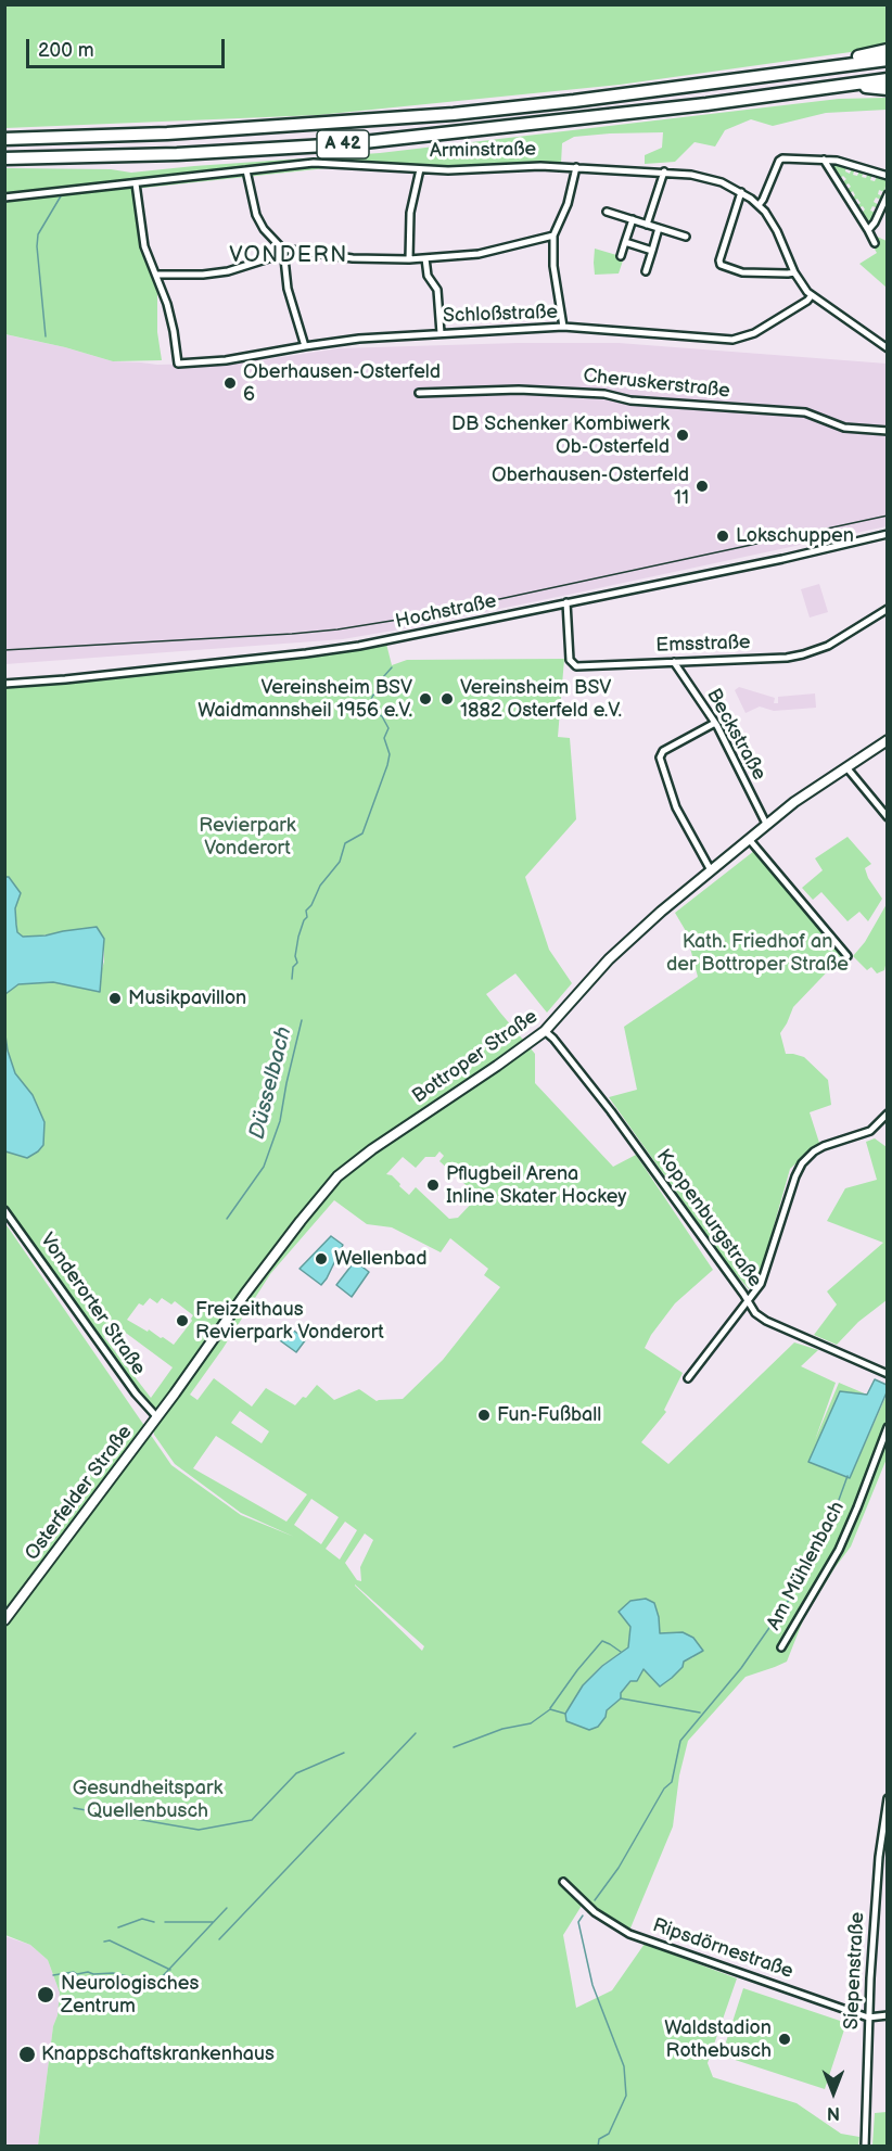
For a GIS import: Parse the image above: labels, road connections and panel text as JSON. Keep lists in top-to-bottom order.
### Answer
{
  "streets": {
    "highway": ["A 42"],
    "main road": ["Bottroper Straße", "Osterfelder Straße"],
    "street": [
      "Arminstraße",
      "Schloßstraße",
      "Cheruskerstraße",
      "Hochstraße",
      "Emsstraße",
      "Beckstraße",
      "Koppenburgstraße",
      "Vonderorter Straße",
      "Am Mühlenbach",
      "Ripsdörnestraße",
      "Siepenstraße"
    ]
  },
  "crossings": [
    ["Arminstraße", "Schloßstraße"],
    ["Hochstraße", "Emsstraße"],
    ["Emsstraße", "Beckstraße"],
    ["Beckstraße", "Bottroper Straße"],
    ["Bottroper Straße", "Koppenburgstraße"],
    ["Bottroper Straße", "Vonderorter Straße"],
    ["Bottroper Straße", "Osterfelder Straße"],
    ["Vonderorter Straße", "Osterfelder Straße"],
    ["Ripsdörnestraße", "Siepenstraße"]
  ],
  "districts": ["VONDERN"],
  "water": ["Düsselbach"],
  "parks": ["Revierpark Vonderort", "Kath. Friedhof an der Bottroper Straße", "Gesundheitspark Quellenbusch"],
  "places": [
    "Oberhausen-Osterfeld 6",
    "DB Schenker Kombiwerk Ob-Osterfeld",
    "Oberhausen-Osterfeld 11",
    "Lokschuppen",
    "Vereinsheim BSV Waidmannsheil 1956 e.V.",
    "Vereinsheim BSV 1882 Osterfeld e.V.",
    "Musikpavillon",
    "Pflugbeil Arena Inline Skater Hockey",
    "Wellenbad",
    "Freizeithaus Revierpark Vonderort",
    "Fun-Fußball",
    "Neurologisches Zentrum",
    "Waldstadion Rothebusch",
    "Knappschaftskrankenhaus"
  ],
  "scale_bar": "200 m",
  "north": "bottom"
}
